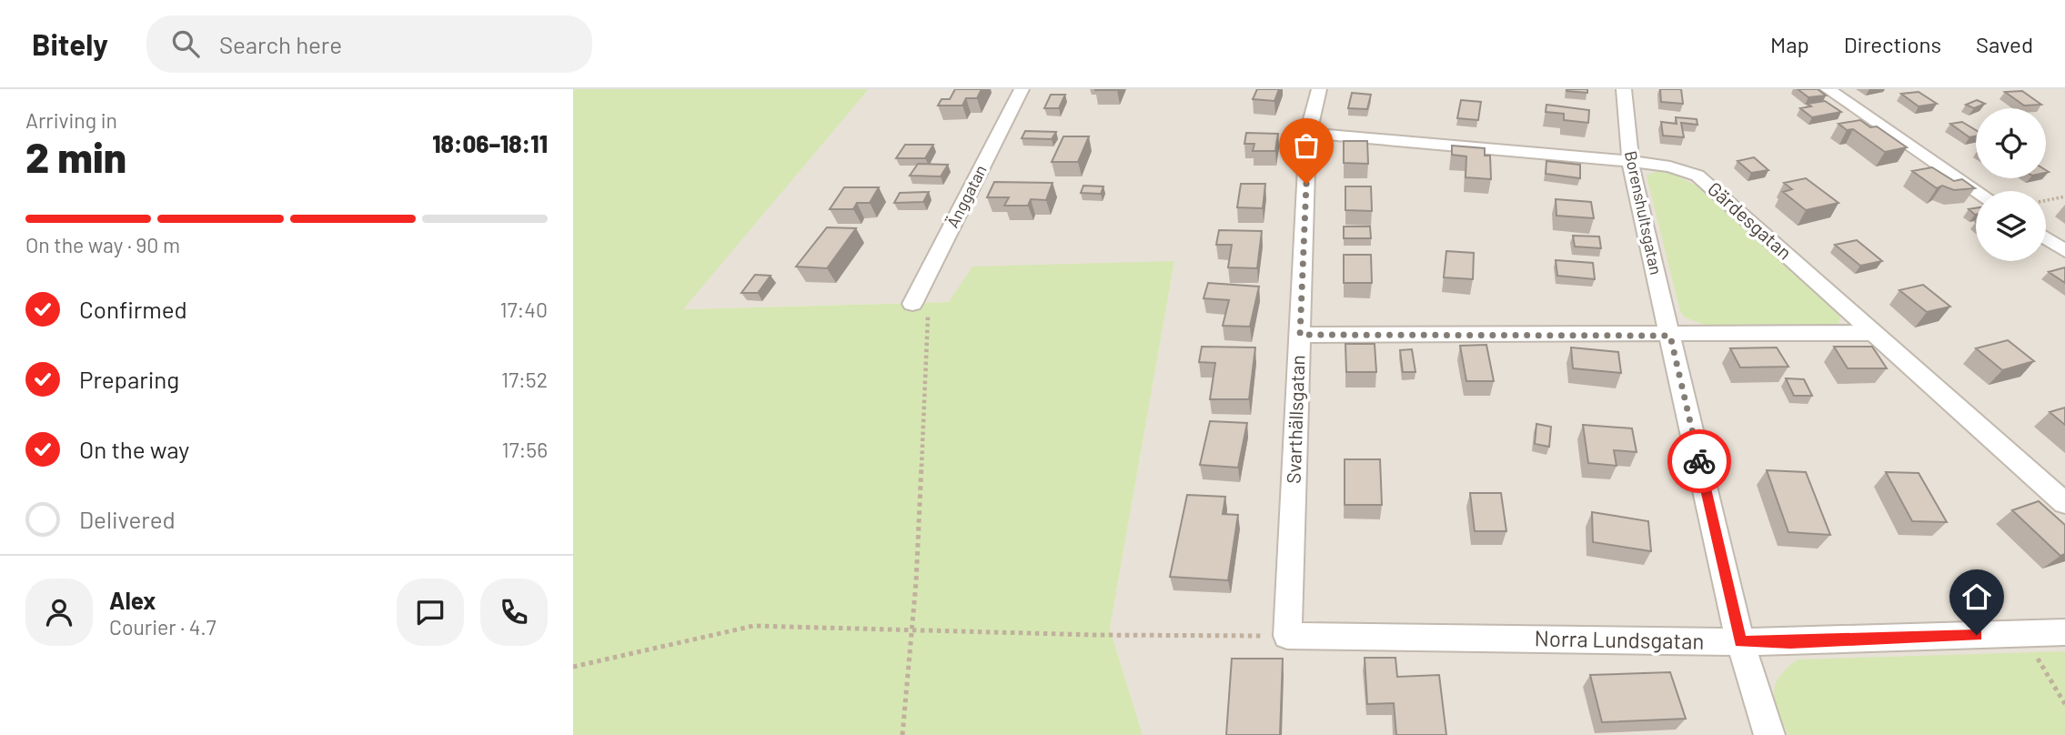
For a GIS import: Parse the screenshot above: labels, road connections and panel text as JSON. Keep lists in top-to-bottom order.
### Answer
{
  "streets": {
    "street": [
      "Änggatan",
      "Borenshultsgatan",
      "Gärdesgatan",
      "Svarthällsgatan",
      "Norra Lundsgatan"
    ]
  },
  "crossings": [
    ["Borenshultsgatan", "Gärdesgatan"],
    ["Borenshultsgatan", "Norra Lundsgatan"],
    ["Gärdesgatan", "Svarthällsgatan"],
    ["Svarthällsgatan", "Norra Lundsgatan"]
  ],
  "page": {
    "header": "Bitely",
    "search": "Search here",
    "nav": ["Map", "Directions", "Saved"],
    "heading": ["2 min", "Arriving in", "18:06–18:11"],
    "panel": ["Alex", "Courier · 4.7"],
    "bar": "On the way · 90 m",
    "list": [
      ["Confirmed", "17:40"],
      ["Preparing", "17:52"],
      ["On the way", "17:56"],
      "Delivered"
    ]
  }
}
